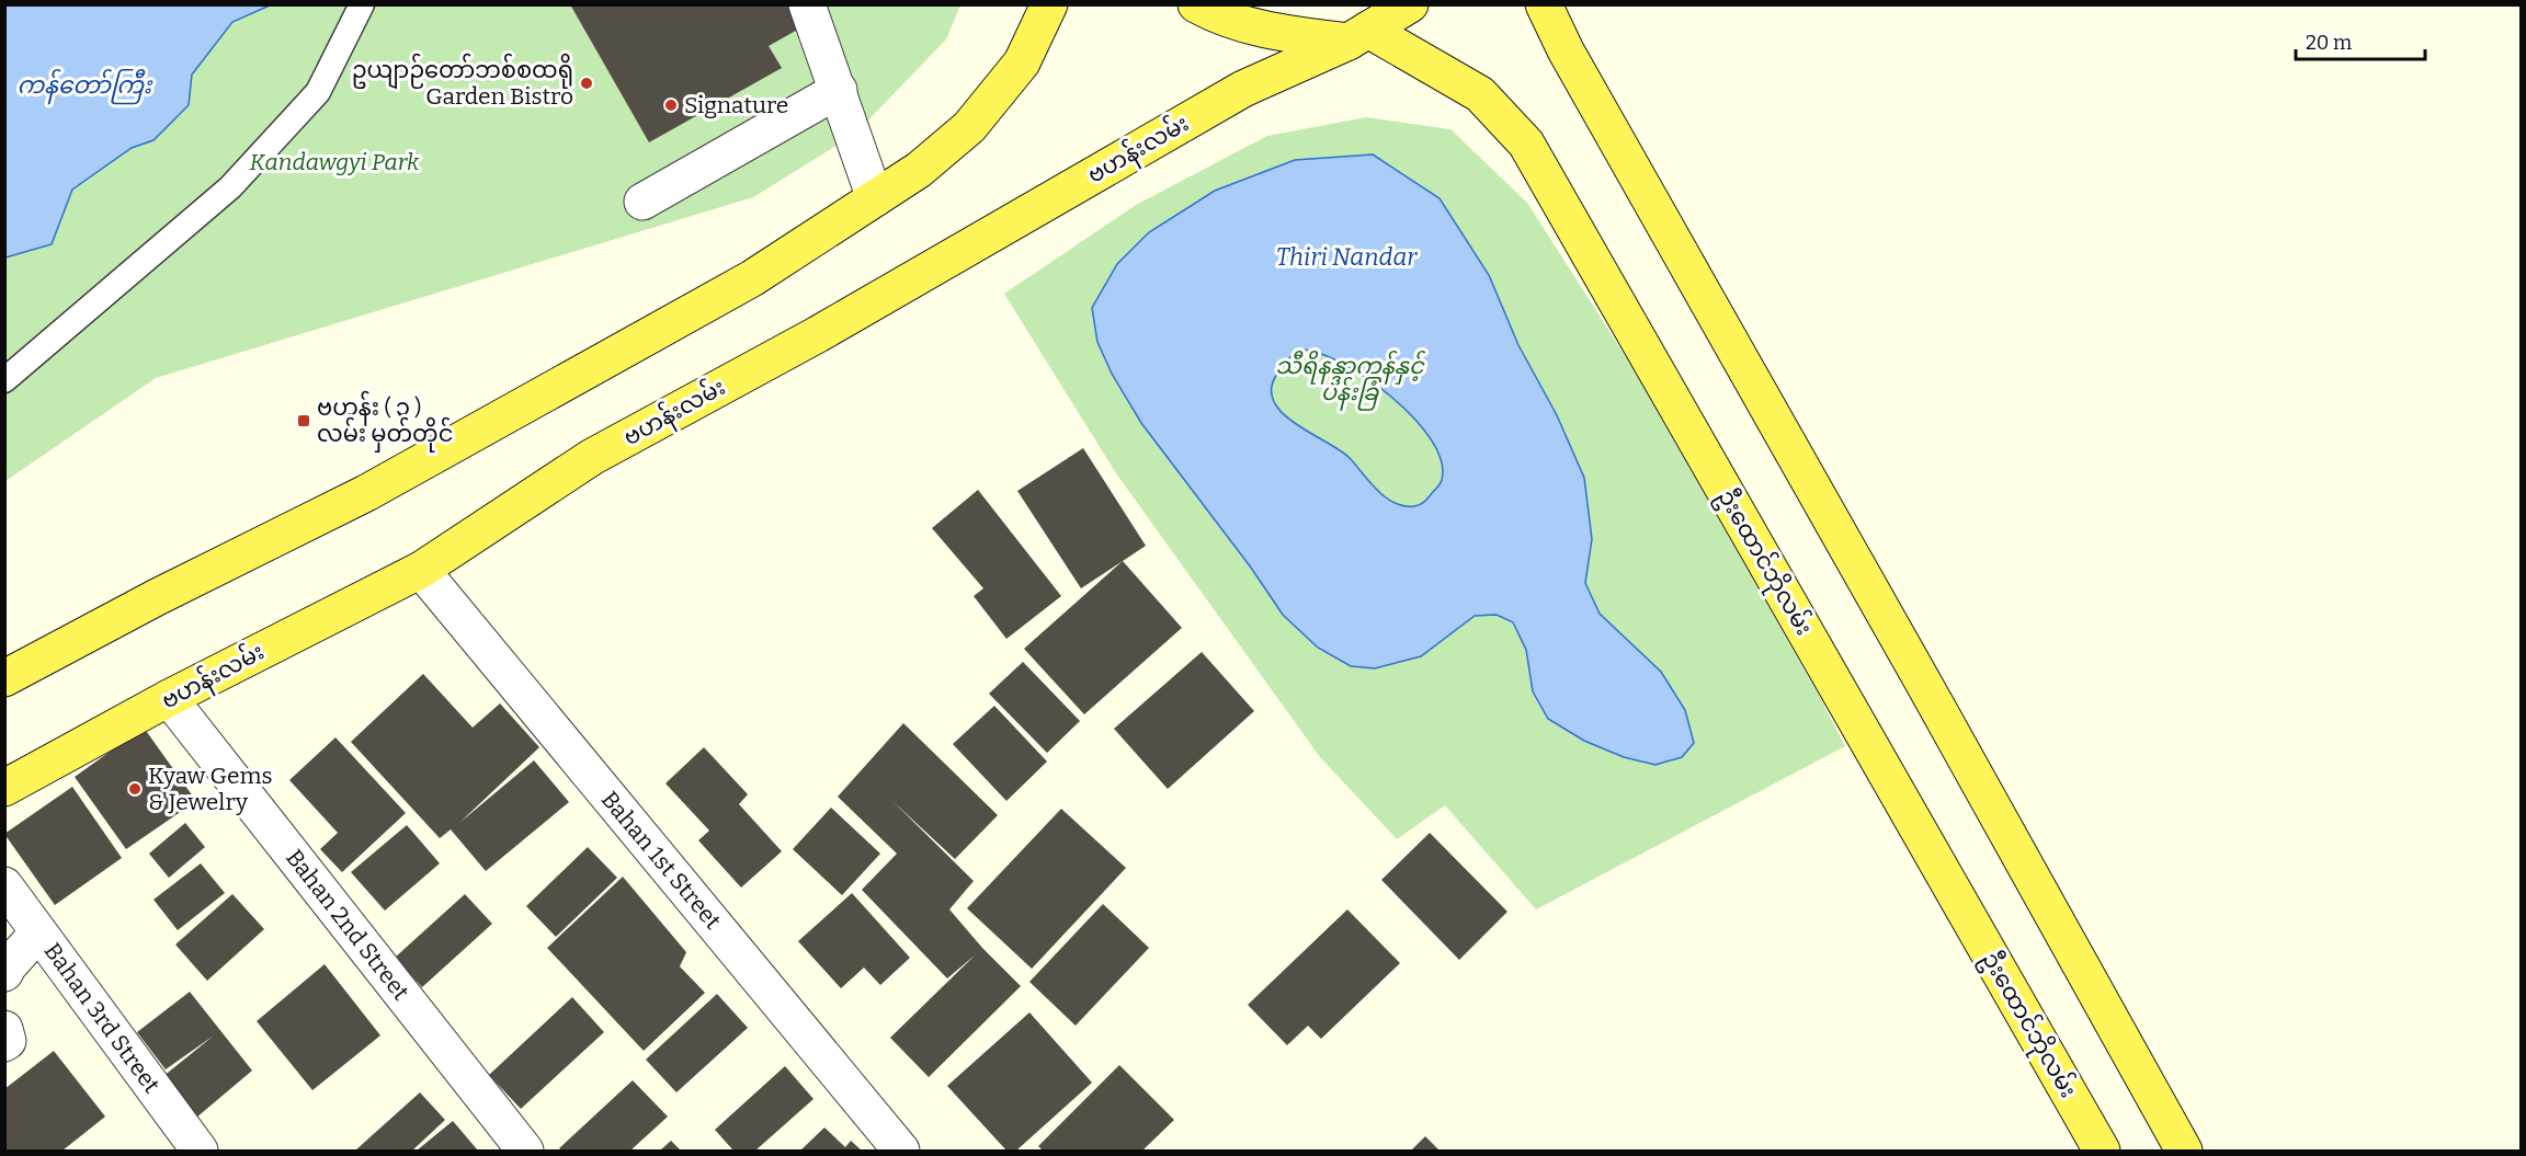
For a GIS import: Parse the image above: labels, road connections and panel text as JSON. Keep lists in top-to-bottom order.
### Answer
{
  "streets": {
    "main road": ["ဗဟန်းလမ်း", "ဦးထောင်ဘိုလမ်း"],
    "street": ["Bahan 1st Street", "Bahan 2nd Street", "Bahan 3rd Street"]
  },
  "crossings": [
    ["ဗဟန်းလမ်း", "ဦးထောင်ဘိုလမ်း"],
    ["ဗဟန်းလမ်း", "Bahan 1st Street"],
    ["ဗဟန်းလမ်း", "Bahan 2nd Street"]
  ],
  "water": ["ကန်တော်ကြီး", "Thiri Nandar"],
  "parks": ["Kandawgyi Park", "သီရိနန္ဒာကန်နှင့် ပန်းခြံ"],
  "places": {
    "other": ["ဥယျာဉ်တော်ဘစ်စထရို Garden Bistro", "Signature", "Kyaw Gems & Jewelry"],
    "transit": ["ဗဟန်း ( ၃ ) လမ်း မှတ်တိုင်"]
  },
  "scale_bar": "20 m"
}
